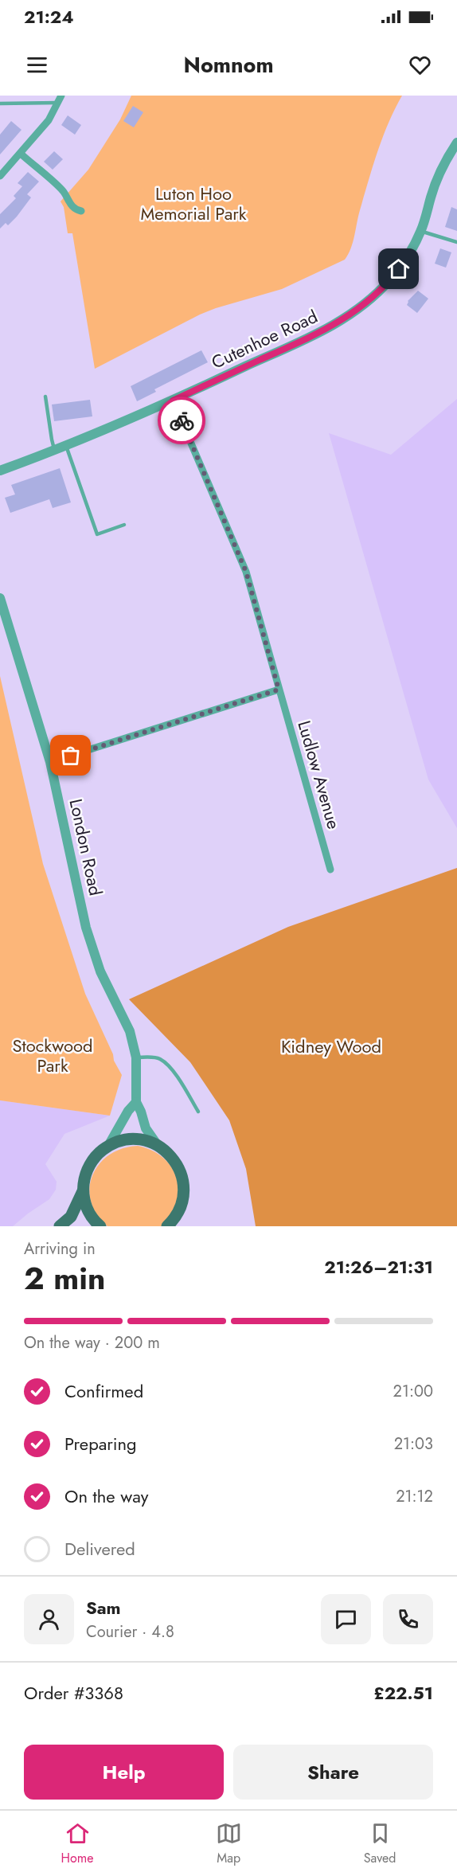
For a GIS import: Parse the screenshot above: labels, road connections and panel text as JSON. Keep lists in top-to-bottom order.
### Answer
{
  "streets": {
    "street": ["Cutenhoe Road", "Ludlow Avenue", "London Road"]
  },
  "crossings": [
    ["Cutenhoe Road", "Ludlow Avenue"]
  ],
  "parks": ["Luton Hoo Memorial Park", "Stockwood Park", "Kidney Wood"],
  "page": {
    "status": "21:24",
    "header": "Nomnom",
    "heading": ["2 min", "Arriving in", "21:26–21:31"],
    "panel": [
      "Sam",
      "Courier · 4.8",
      "Order #3368",
      "£22.51"
    ],
    "bar": "On the way · 200 m",
    "list": [
      ["Confirmed", "21:00"],
      ["Preparing", "21:03"],
      ["On the way", "21:12"],
      "Delivered"
    ],
    "buttons": ["Help", "Share"],
    "tabs": ["Home", "Map", "Saved"]
  }
}
